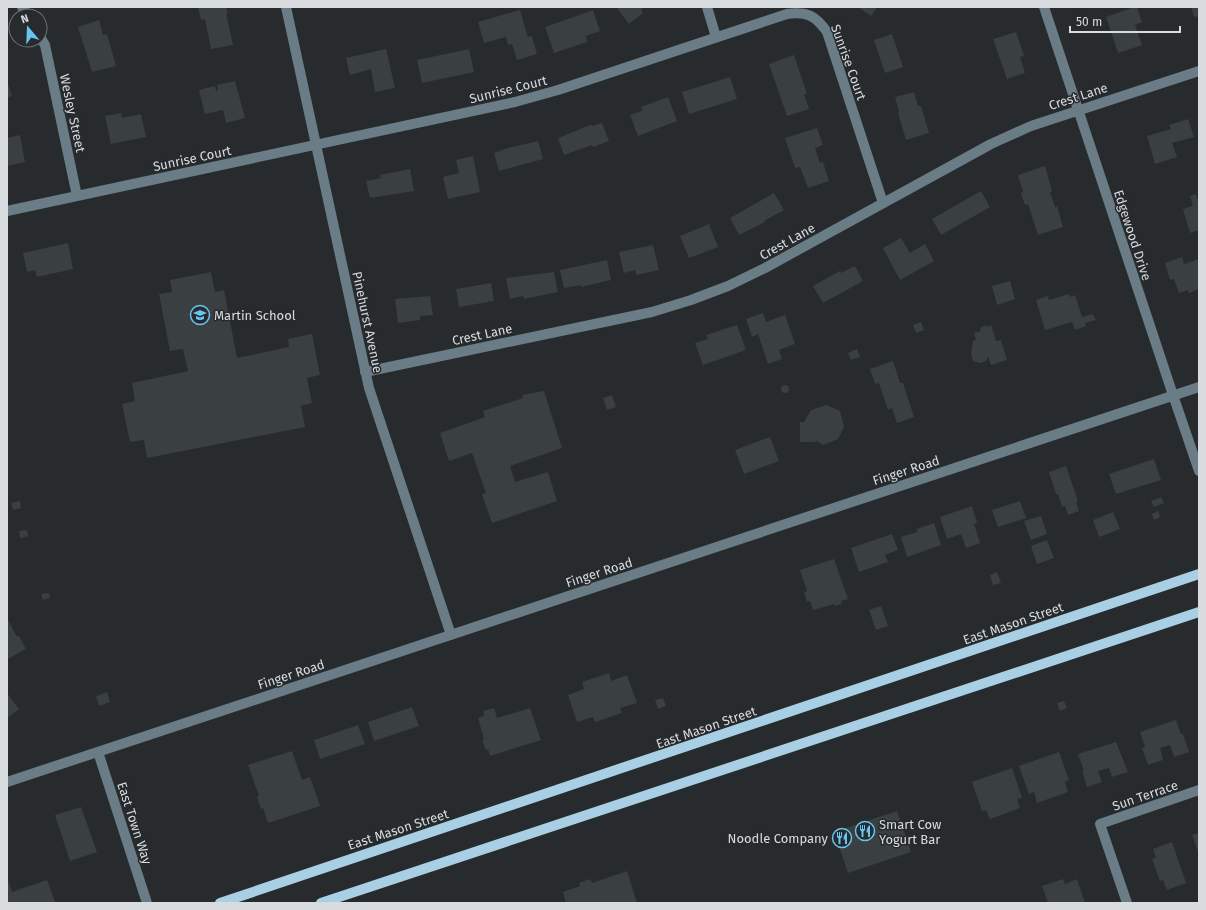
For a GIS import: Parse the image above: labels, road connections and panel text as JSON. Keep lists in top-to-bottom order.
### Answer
{
  "streets": {
    "main road": ["East Mason Street"],
    "street": [
      "Sunrise Court",
      "Crest Lane",
      "Wesley Street",
      "Edgewood Drive",
      "Pinehurst Avenue",
      "Finger Road",
      "Sun Terrace",
      "East Town Way"
    ]
  },
  "crossings": [
    ["Sunrise Court", "Crest Lane"],
    ["Sunrise Court", "Wesley Street"],
    ["Sunrise Court", "Pinehurst Avenue"],
    ["Crest Lane", "Edgewood Drive"],
    ["Crest Lane", "Pinehurst Avenue"],
    ["Edgewood Drive", "Finger Road"],
    ["Pinehurst Avenue", "Finger Road"],
    ["Finger Road", "East Town Way"]
  ],
  "places": {
    "school or university": ["Martin School"],
    "restaurant": ["Smart Cow Yogurt Bar", "Noodle Company"]
  },
  "scale_bar": "50 m",
  "north": "top"
}
